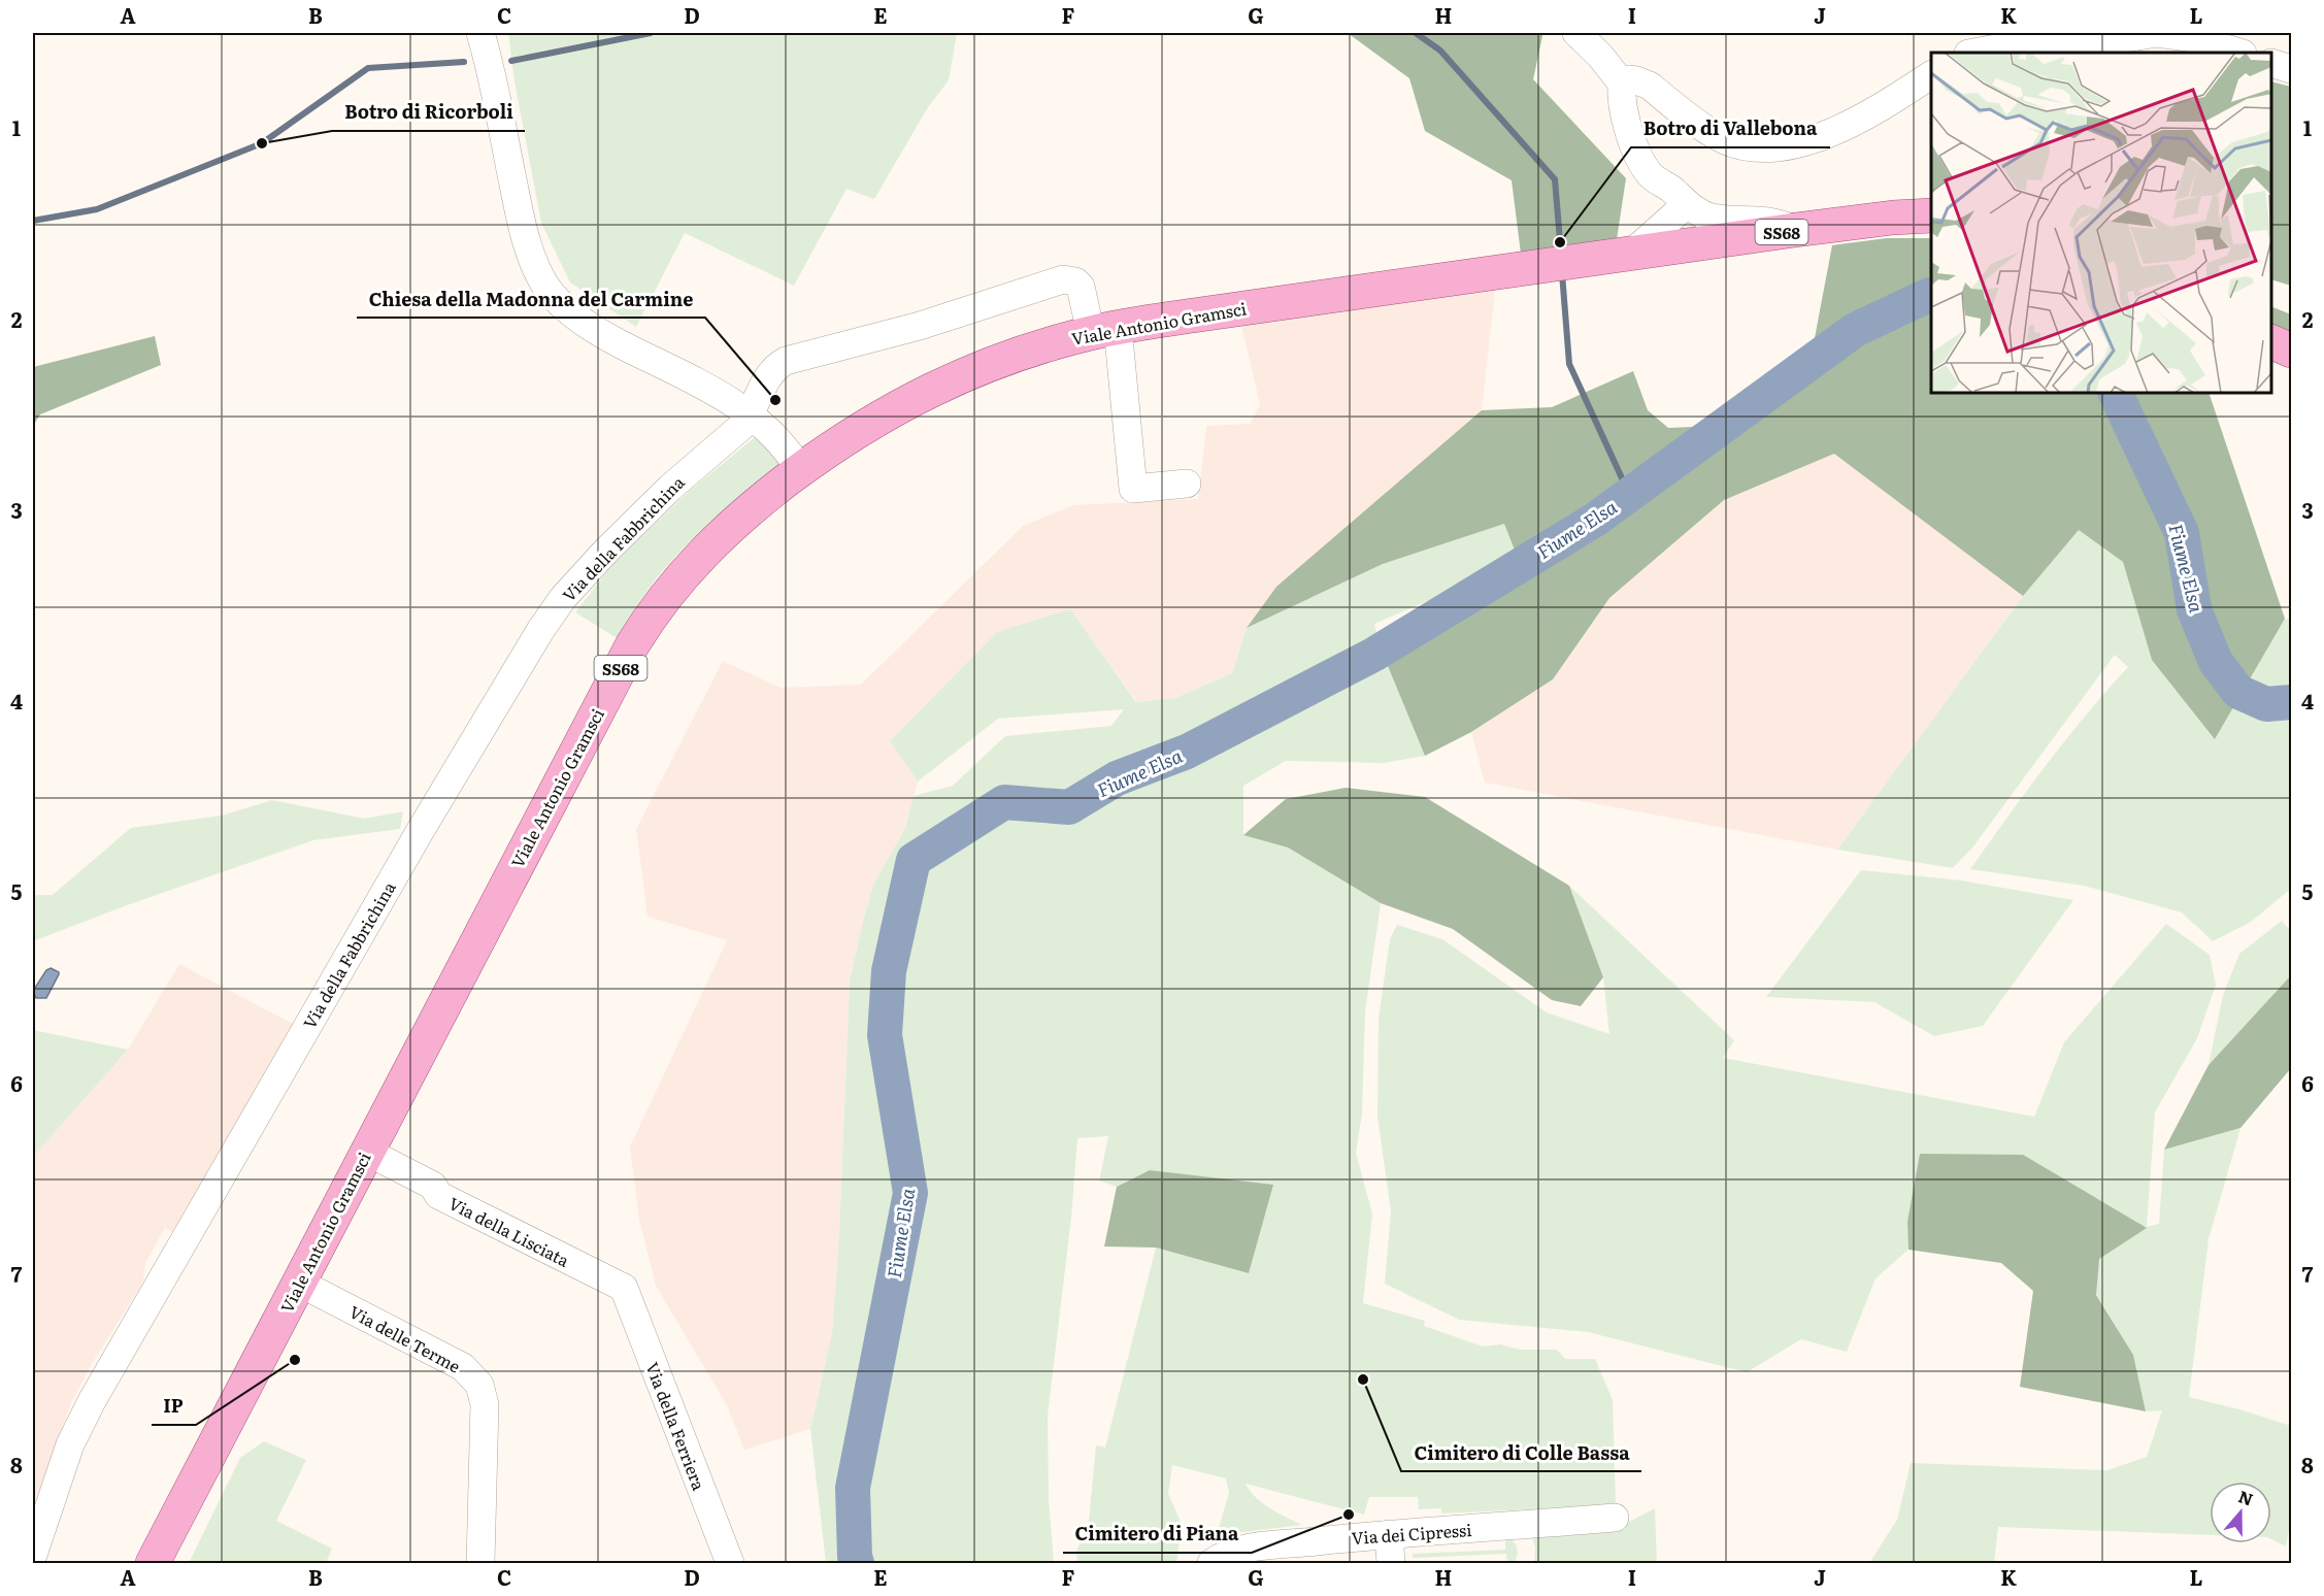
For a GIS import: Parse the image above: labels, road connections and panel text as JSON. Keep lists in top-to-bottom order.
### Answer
{
  "streets": {
    "main road": ["SS68", "Viale Antonio Gramsci"],
    "street": [
      "Via della Fabbrichina",
      "Via della Lisciata",
      "Via delle Terme",
      "Via della Ferriera",
      "Via dei Cipressi"
    ]
  },
  "crossings": [
    ["SS68", "Viale Antonio Gramsci"],
    ["Viale Antonio Gramsci", "Via della Fabbrichina"],
    ["Viale Antonio Gramsci", "Via della Lisciata"],
    ["Viale Antonio Gramsci", "Via delle Terme"],
    ["Via della Lisciata", "Via della Ferriera"]
  ],
  "water": ["Fiume Elsa"],
  "places": [
    "Botro di Ricorboli",
    "Botro di Vallebona",
    "Chiesa della Madonna del Carmine",
    "IP",
    "Cimitero di Colle Bassa",
    "Cimitero di Piana"
  ],
  "north": "top",
  "grid": {
    "columns": [
      "A",
      "B",
      "C",
      "D",
      "E",
      "F",
      "G",
      "H",
      "I",
      "J",
      "K",
      "L"
    ],
    "rows": [
      "1",
      "2",
      "3",
      "4",
      "5",
      "6",
      "7",
      "8"
    ]
  }
}
